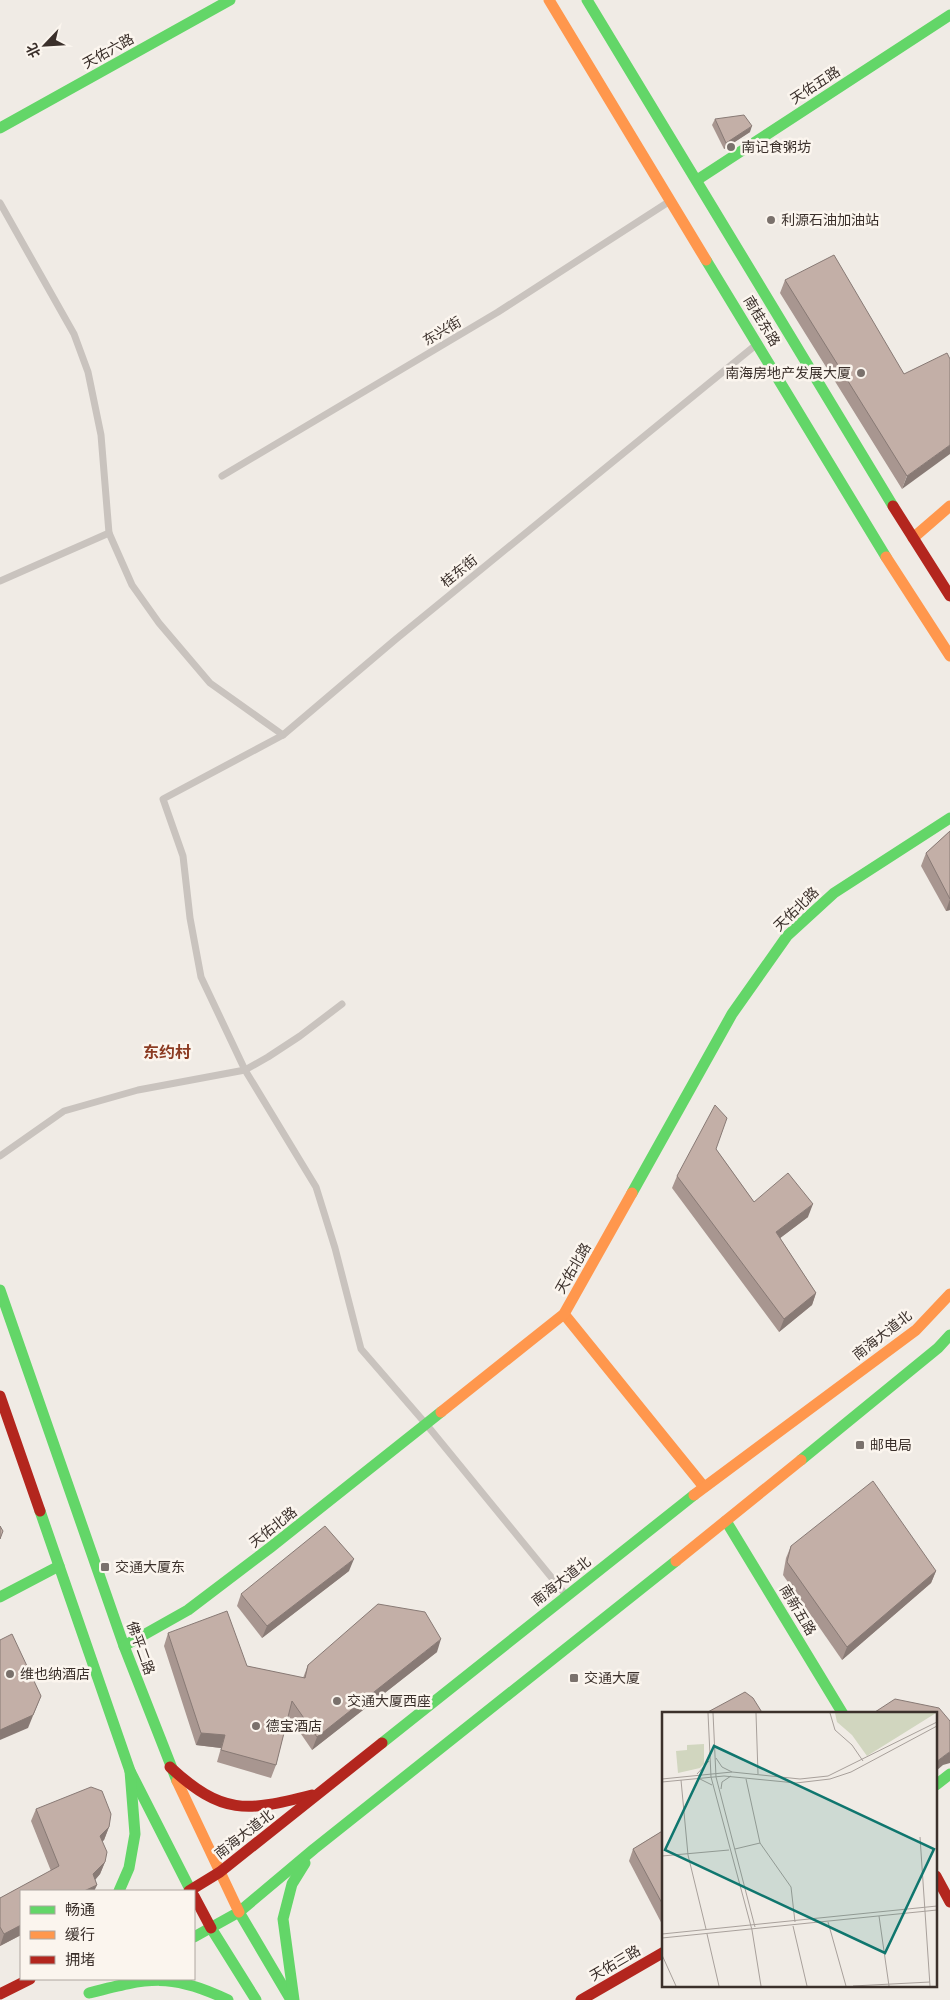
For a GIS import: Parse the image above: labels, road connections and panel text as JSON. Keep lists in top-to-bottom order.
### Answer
{
  "streets": {
    "main road": [
      "天佑六路",
      "天佑五路",
      "南桂东路",
      "天佑北路",
      "南海大道北",
      "南新五路",
      "佛平二路",
      "天佑三路"
    ],
    "lane": ["东兴街", "桂东街"]
  },
  "crossings": [
    ["天佑五路", "南桂东路"],
    ["南桂东路", "东兴街"],
    ["南桂东路", "桂东街"],
    ["天佑北路", "佛平二路"],
    ["南海大道北", "佛平二路"]
  ],
  "districts": ["东约村"],
  "places": {
    "other": [
      "南记食粥坊",
      "利源石油加油站",
      "南海房地产发展大厦",
      "维也纳酒店",
      "交通大厦西座",
      "德宝酒店"
    ],
    "transit": ["邮电局", "交通大厦东", "交通大厦"]
  },
  "legend": ["畅通", "缓行", "拥堵"],
  "north": "bottom left"
}
